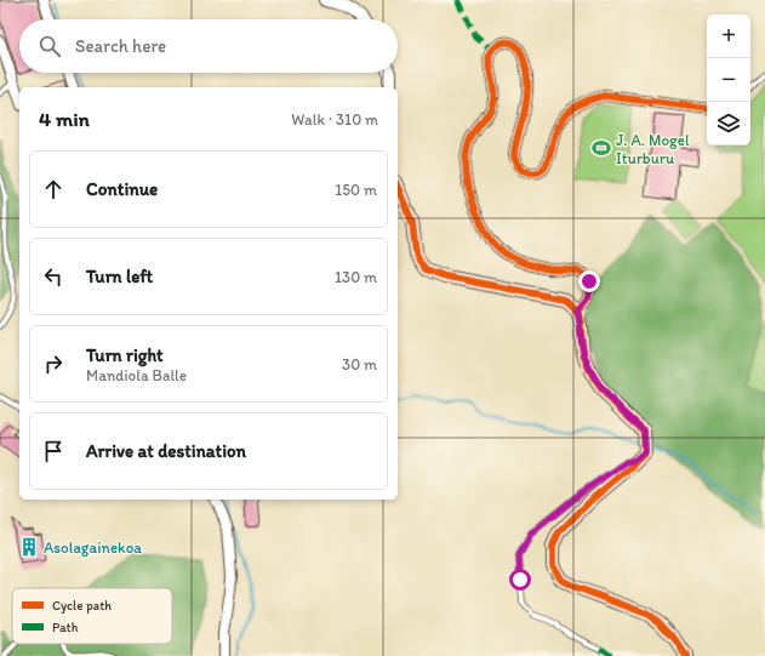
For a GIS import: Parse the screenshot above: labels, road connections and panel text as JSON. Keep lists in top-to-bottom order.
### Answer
{
  "places": {
    "sports": ["J. A. Mogel Iturburu"],
    "building": ["Asolagainekoa"]
  },
  "legend": ["Cycle path", "Path"],
  "page": {
    "map_buttons": ["+", "−"],
    "search": "Search here",
    "heading": ["4 min", "Walk · 310 m"],
    "list": [
      ["Continue", "150 m"],
      ["Turn left", "130 m"],
      ["Turn right", "Mandiola Balle", "30 m"],
      "Arrive at destination"
    ]
  }
}
